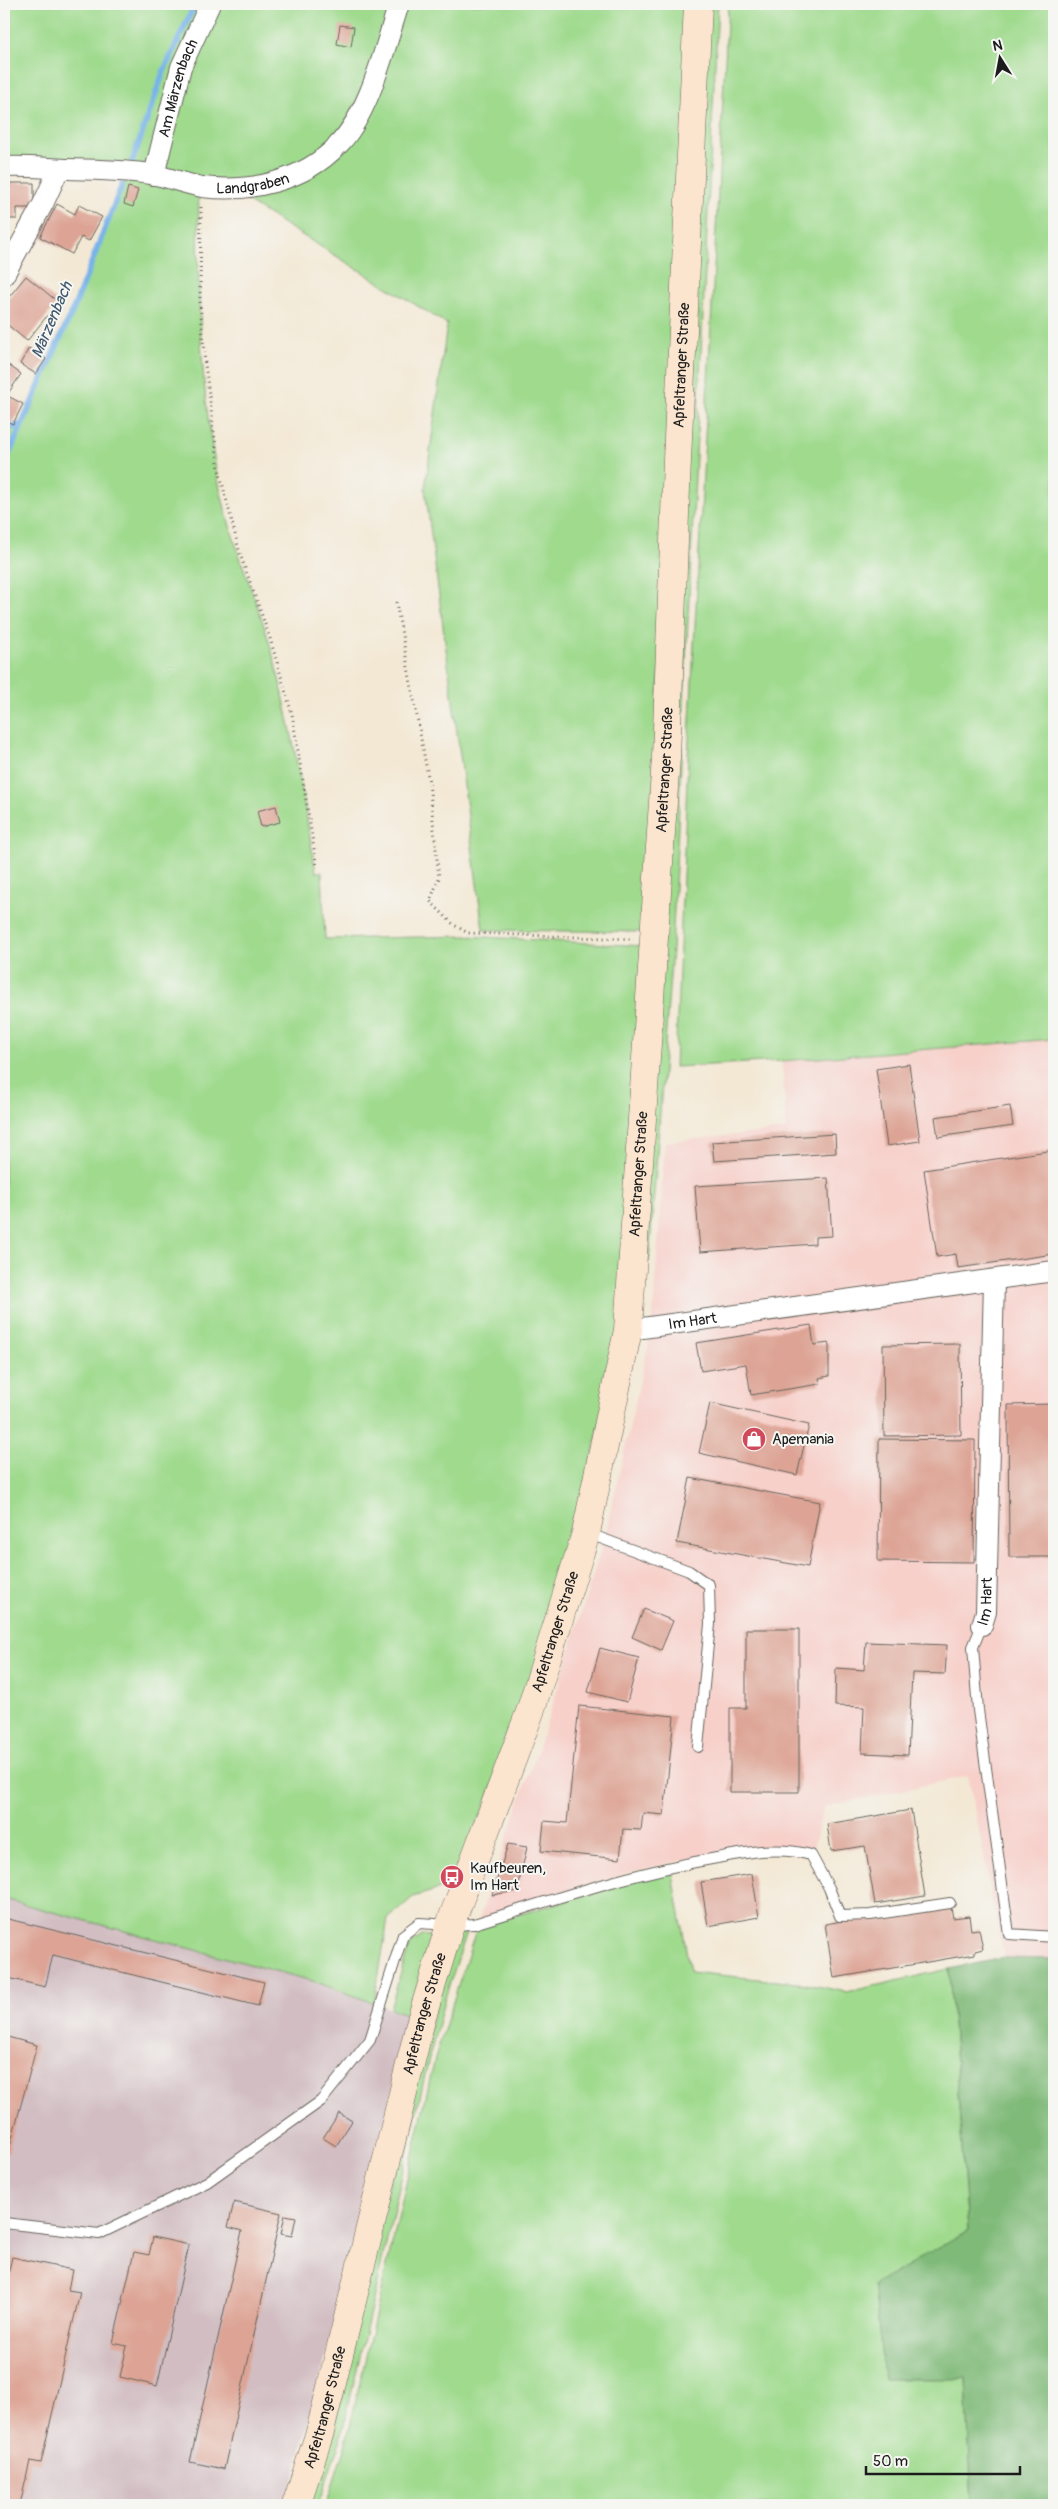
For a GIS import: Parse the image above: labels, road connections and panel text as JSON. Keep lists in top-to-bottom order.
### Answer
{
  "streets": {
    "street": [
      "Am Märzenbach",
      "Landgraben",
      "Apfeltranger Straße",
      "Im Hart"
    ]
  },
  "crossings": [
    ["Am Märzenbach", "Landgraben"],
    ["Apfeltranger Straße", "Im Hart"]
  ],
  "water": ["Märzenbach"],
  "places": {
    "shop": ["Apemania"],
    "bus stop": ["Kaufbeuren, Im Hart"]
  },
  "scale_bar": "50 m",
  "north": "top"
}
